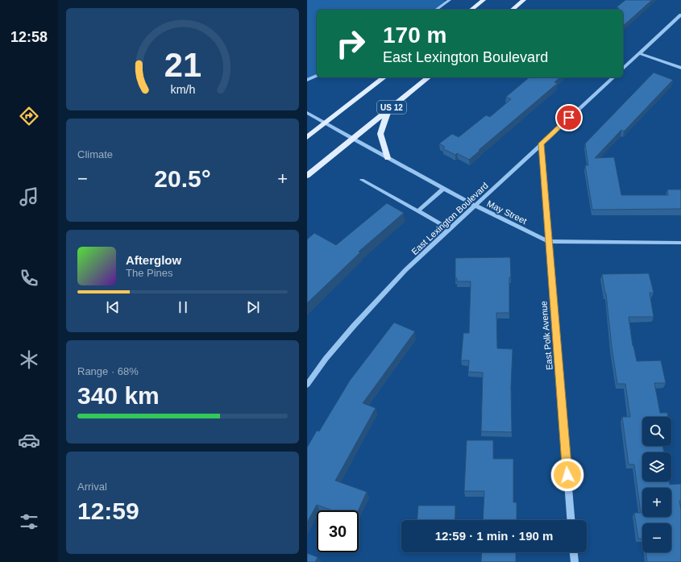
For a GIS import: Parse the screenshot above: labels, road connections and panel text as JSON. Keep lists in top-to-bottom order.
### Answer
{
  "streets": {
    "main road": ["US 12"],
    "street": ["May Street", "East Lexington Boulevard", "East Polk Avenue"]
  },
  "crossings": [
    ["US 12", "May Street"],
    ["May Street", "East Lexington Boulevard"],
    ["May Street", "East Polk Avenue"],
    ["East Lexington Boulevard", "East Polk Avenue"]
  ],
  "page": {
    "tabs": "12:58",
    "turn": ["170 m", "East Lexington Boulevard"],
    "tile": [
      "Climate",
      ["Range · 68%", "340 km"],
      ["Arrival", "12:59"]
    ],
    "heat": ["−", "20.5°", "+"],
    "song": ["Afterglow", "The Pines"],
    "map_buttons": ["+", "−"],
    "limit": "30",
    "trip": "12:59 · 1 min · 190 m",
    "gauge": ["21", "km/h"]
  }
}
